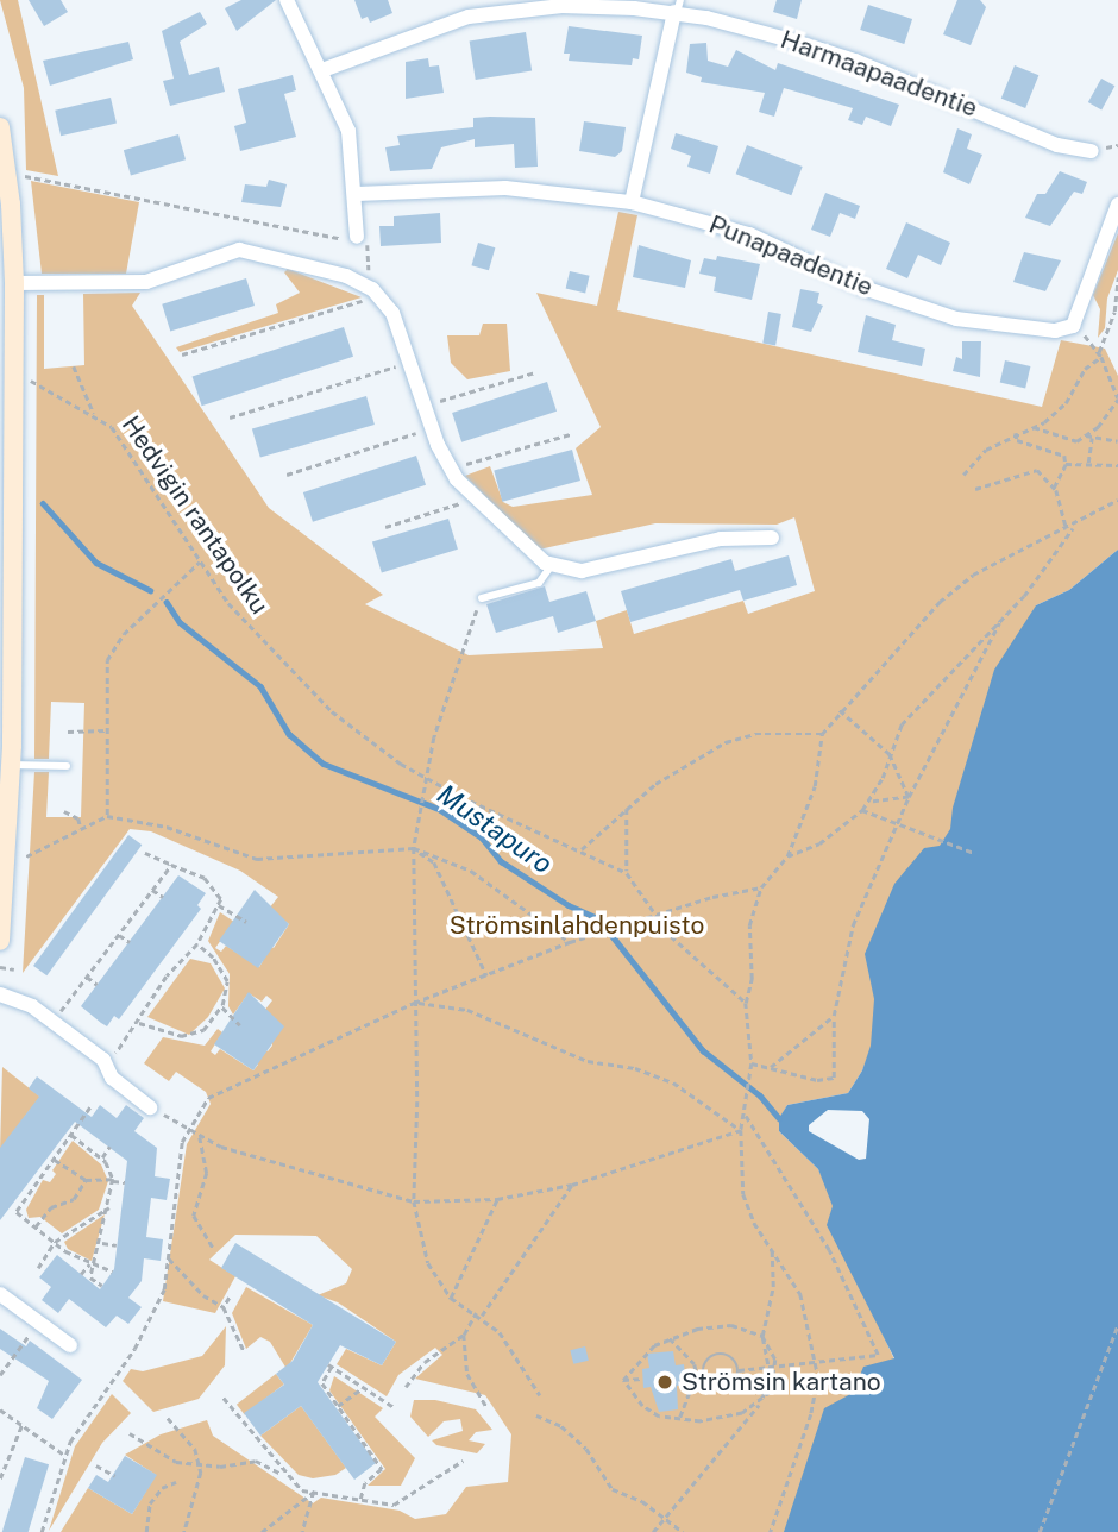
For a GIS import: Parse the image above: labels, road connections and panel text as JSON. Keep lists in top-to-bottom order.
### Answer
{
  "streets": {
    "street": ["Harmaapaadentie", "Punapaadentie"],
    "path": ["Hedvigin rantapolku"]
  },
  "water": ["Mustapuro"],
  "parks": ["Strömsinlahdenpuisto"],
  "places": ["Strömsin kartano"]
}
